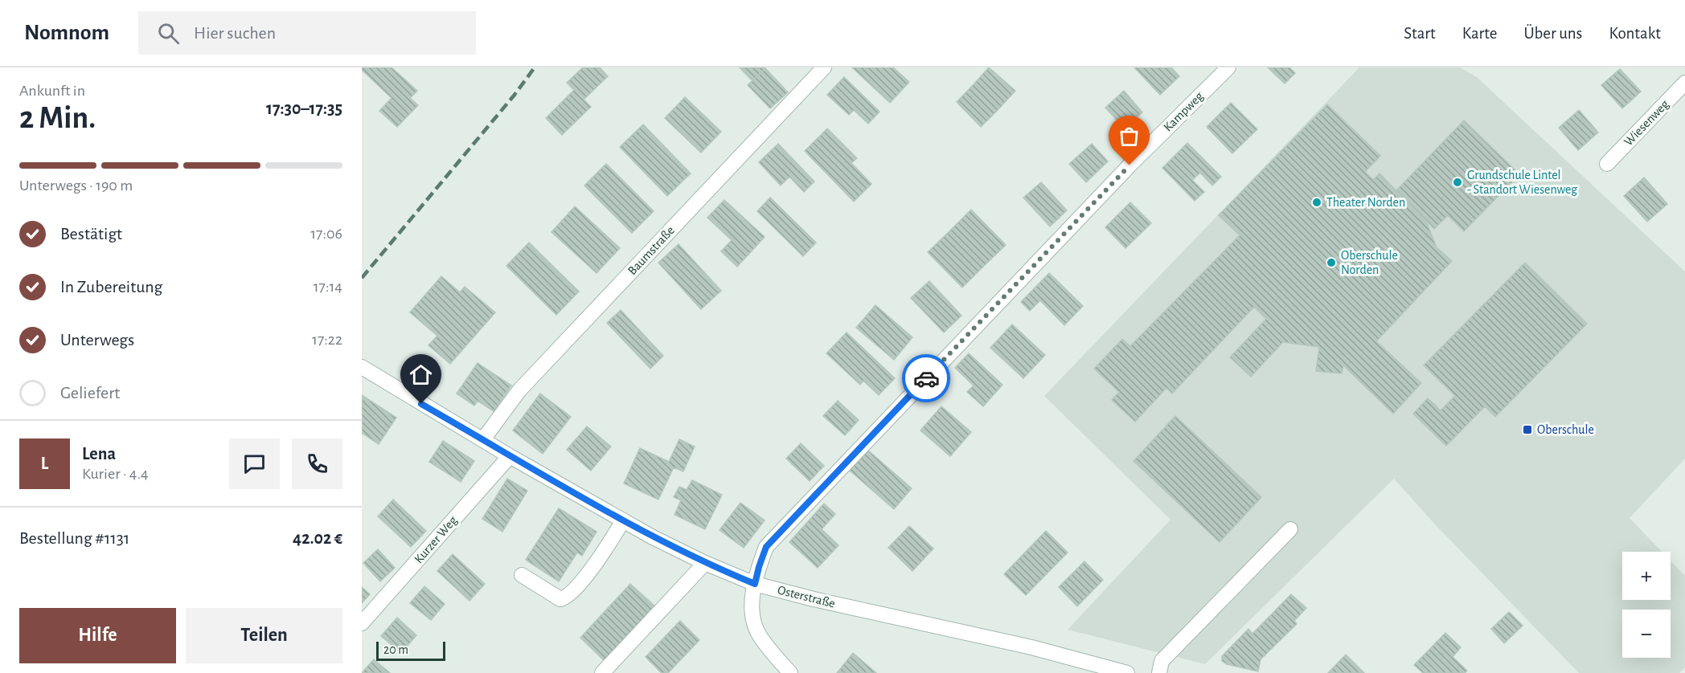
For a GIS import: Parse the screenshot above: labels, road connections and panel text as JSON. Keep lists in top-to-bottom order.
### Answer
{
  "streets": {
    "street": [
      "Kampweg",
      "Wiesenweg",
      "Baumstraße",
      "Kurzer Weg",
      "Osterstraße"
    ]
  },
  "crossings": [
    ["Kampweg", "Osterstraße"],
    ["Baumstraße", "Osterstraße"],
    ["Kurzer Weg", "Osterstraße"]
  ],
  "places": {
    "other": ["Grundschule Lintel - Standort Wiesenweg", "Theater Norden", "Oberschule Norden"],
    "transit": ["Oberschule"]
  },
  "scale_bar": "20 m",
  "page": {
    "header": "Nomnom",
    "search": "Hier suchen",
    "nav": [
      "Start",
      "Karte",
      "Über uns",
      "Kontakt"
    ],
    "heading": ["2 Min.", "Ankunft in", "17:30–17:35"],
    "panel": [
      "Lena",
      "Kurier · 4.4",
      "Bestellung #1131",
      "42.02 €"
    ],
    "bar": "Unterwegs · 190 m",
    "list": [
      ["Bestätigt", "17:06"],
      ["In Zubereitung", "17:14"],
      ["Unterwegs", "17:22"],
      "Geliefert"
    ],
    "round": "L",
    "map_buttons": ["+", "−"],
    "buttons": ["Hilfe", "Teilen"],
    "scale": "20 m"
  }
}
